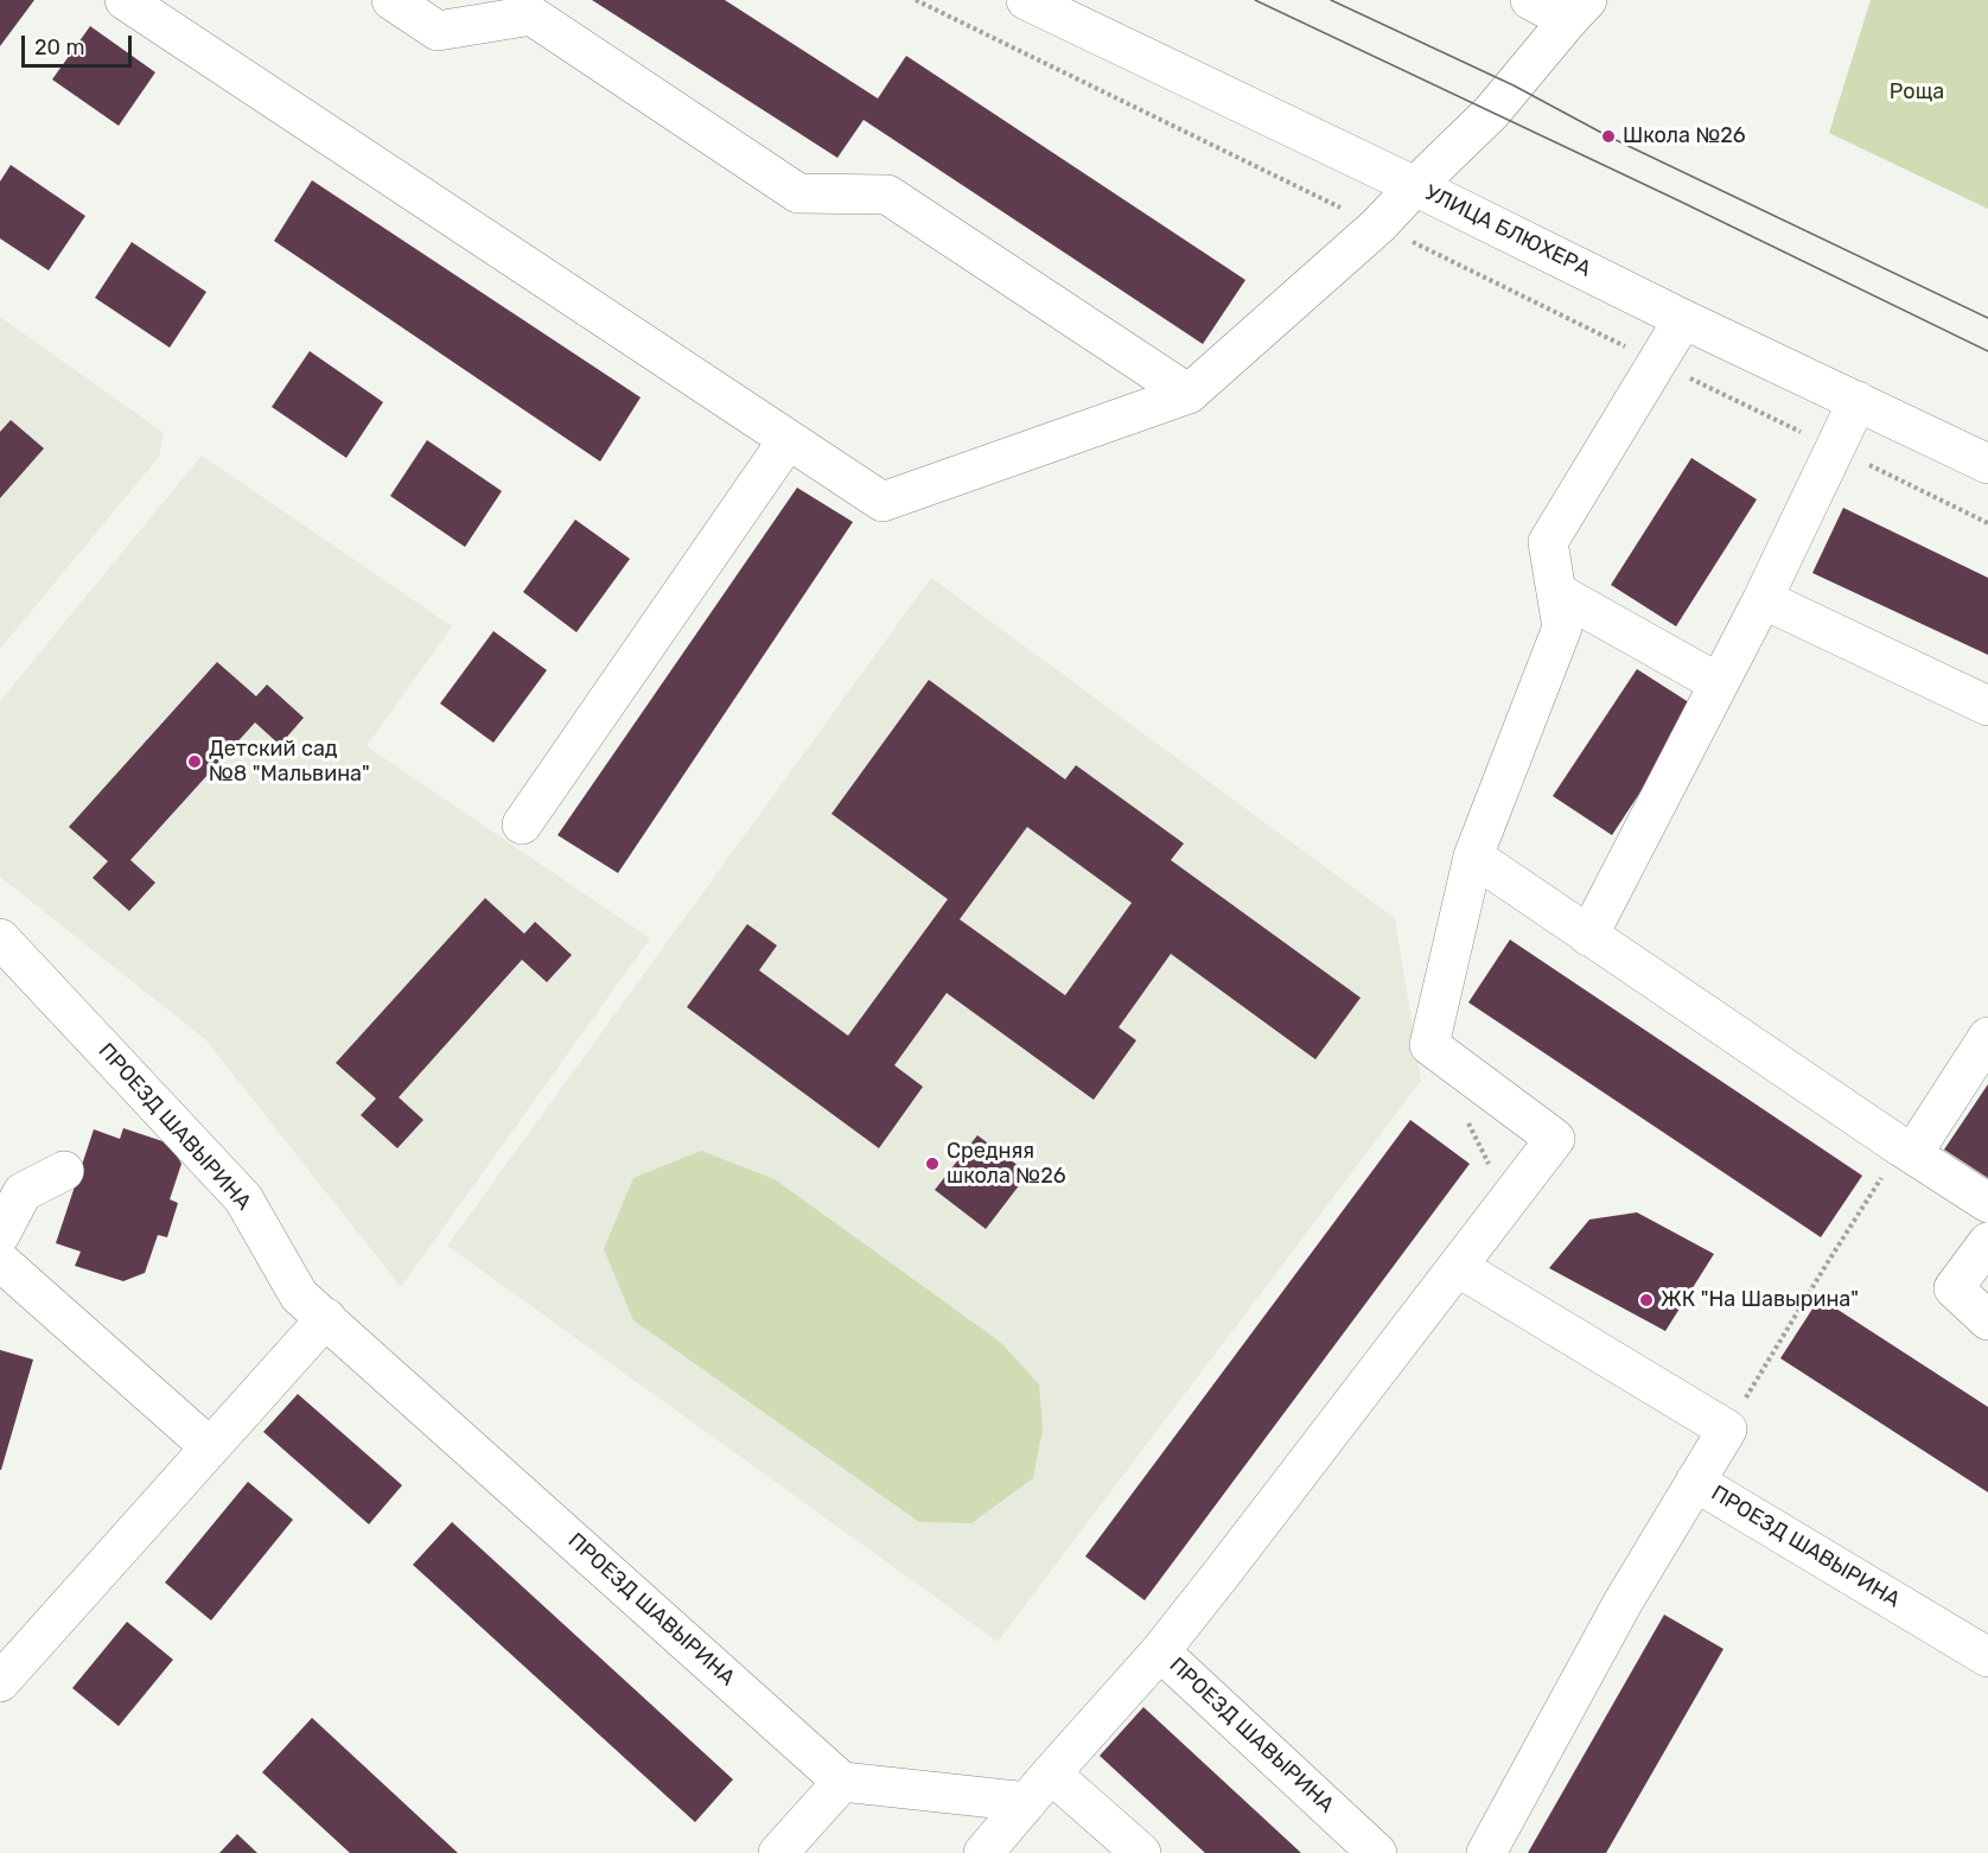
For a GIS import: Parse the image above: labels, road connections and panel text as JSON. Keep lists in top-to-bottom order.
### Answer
{
  "streets": {
    "street": ["УЛИЦА БЛЮХЕРА", "ПРОЕЗД ШАВЫРИНА"]
  },
  "parks": ["Роща"],
  "places": [
    "Школа №26",
    "Детский сад №8 \"Мальвина\"",
    "Средняя школа №26",
    "ЖК \"На Шавырина\""
  ],
  "scale_bar": "20 m"
}
